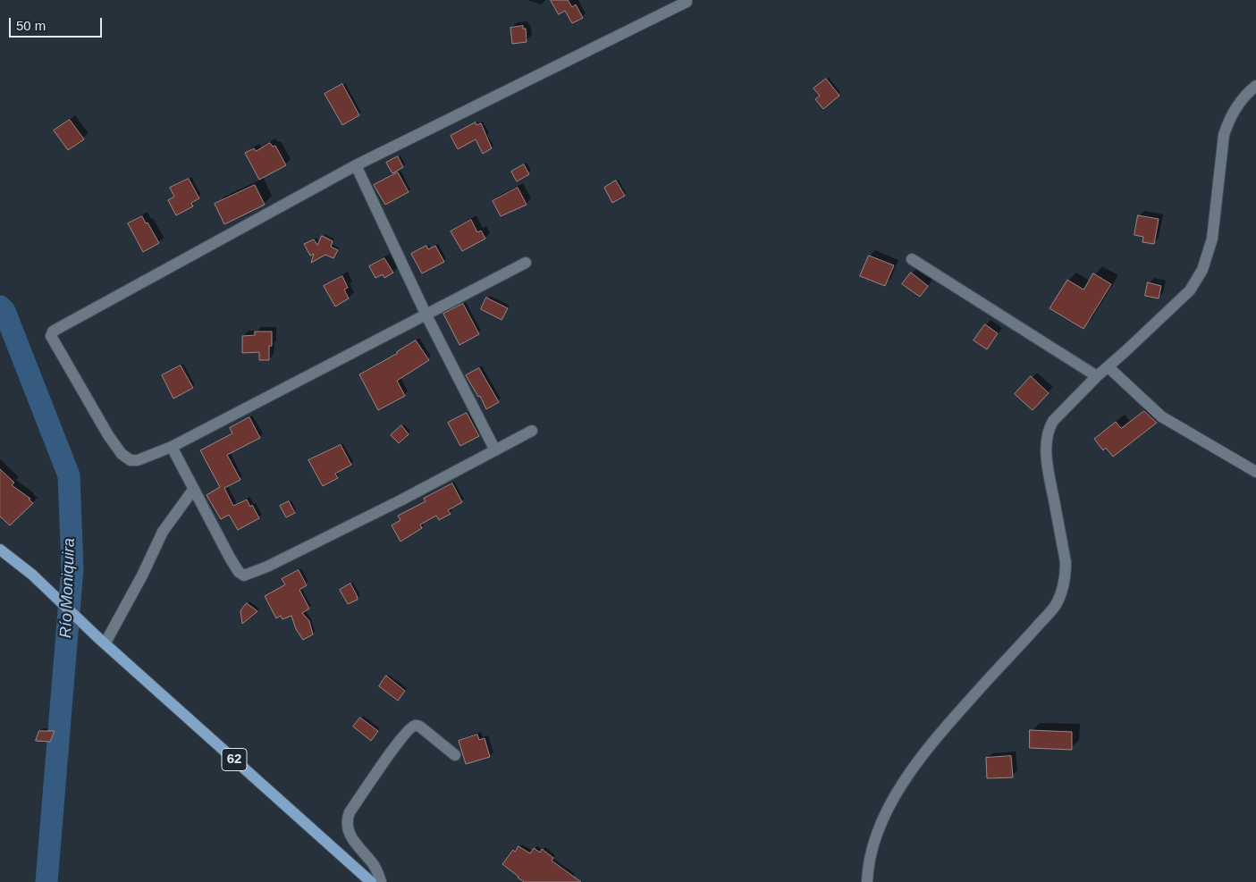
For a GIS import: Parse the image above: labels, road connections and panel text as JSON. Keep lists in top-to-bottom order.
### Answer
{
  "streets": {
    "main road": ["62"]
  },
  "water": ["Río Moniquira"],
  "scale_bar": "50 m"
}
